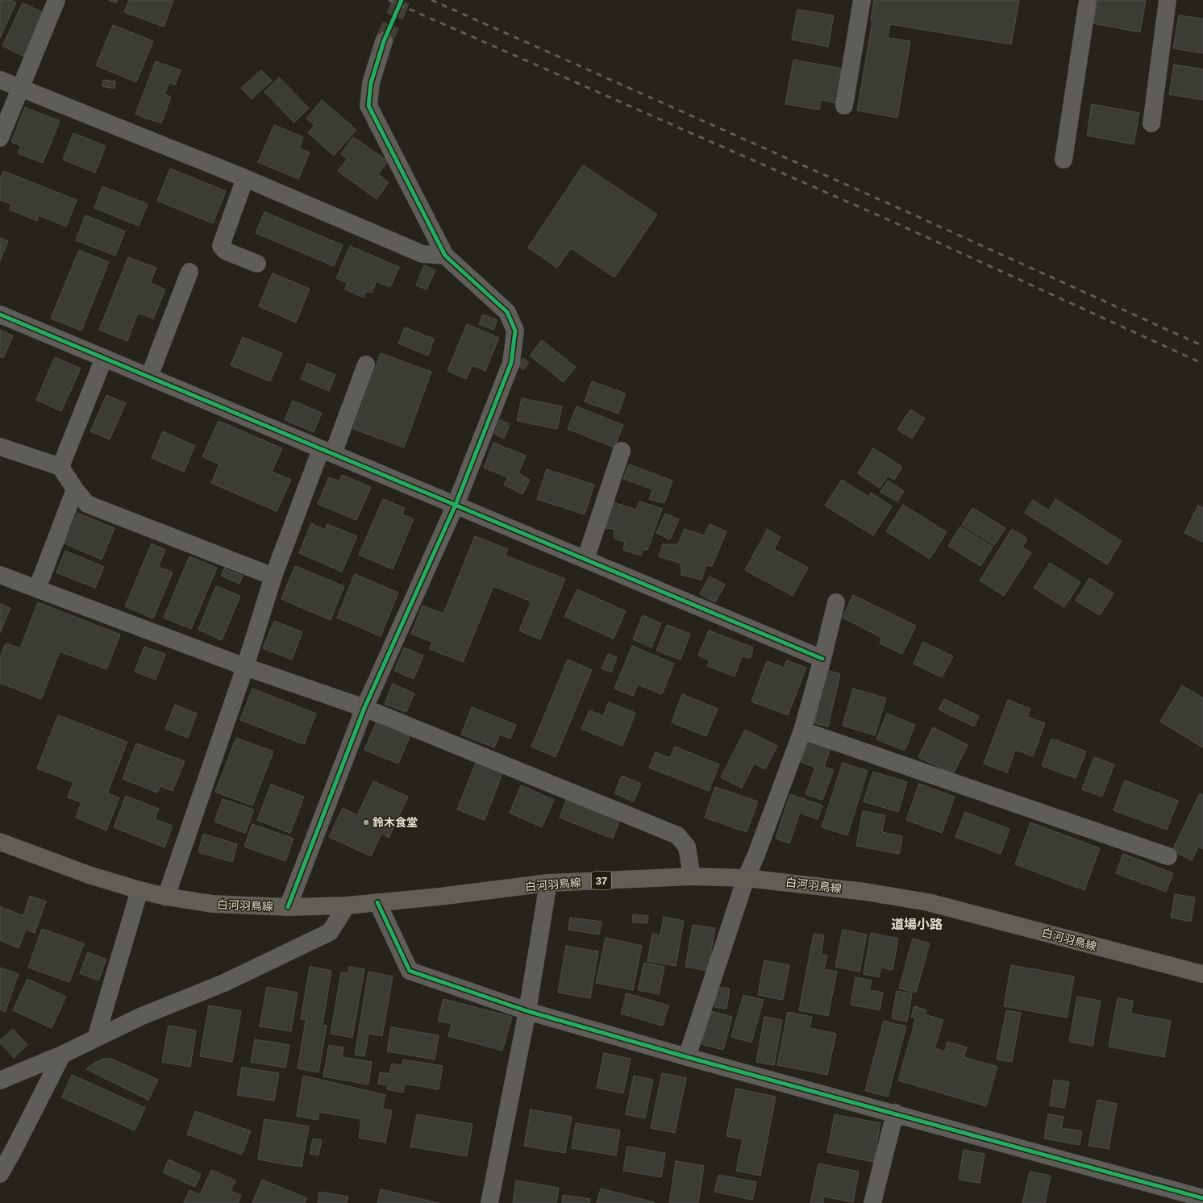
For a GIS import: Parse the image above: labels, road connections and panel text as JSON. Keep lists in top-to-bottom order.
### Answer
{
  "streets": {
    "main road": ["37", "白河羽鳥線"]
  },
  "districts": ["道場小路"],
  "places": ["鈴木食堂"]
}
